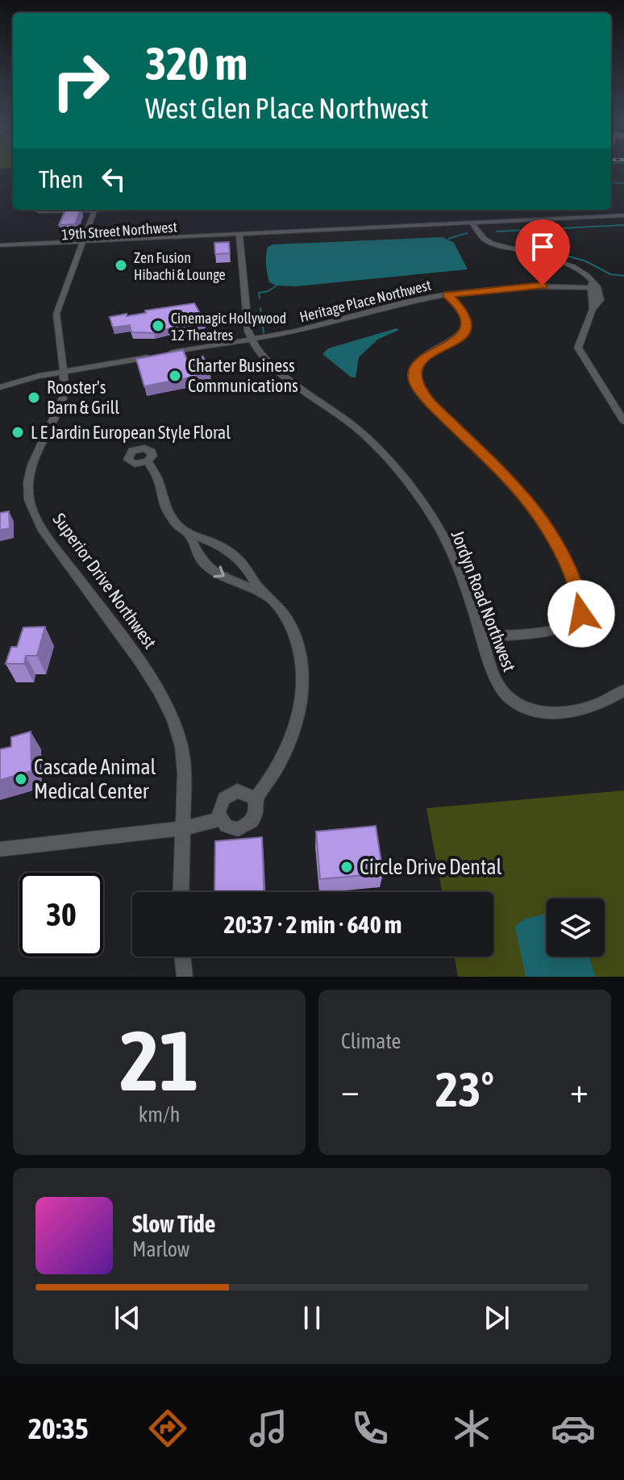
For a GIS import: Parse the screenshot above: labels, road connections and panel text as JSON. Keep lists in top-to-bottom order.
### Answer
{
  "streets": {
    "street": [
      "19th Street Northwest",
      "Heritage Place Northwest",
      "Superior Drive Northwest",
      "Jordyn Road Northwest"
    ]
  },
  "crossings": [
    ["19th Street Northwest", "Superior Drive Northwest"],
    ["Heritage Place Northwest", "Jordyn Road Northwest"]
  ],
  "places": [
    "Zen Fusion Hibachi & Lounge",
    "Cinemagic Hollywood 12 Theatres",
    "Charter Business Communications",
    "Rooster's Barn & Grill",
    "L E Jardin European Style Floral",
    "Cascade Animal Medical Center",
    "Circle Drive Dental"
  ],
  "page": {
    "turn": ["320 m", "West Glen Place Northwest"],
    "then": "Then",
    "limit": "30",
    "trip": "20:37 · 2 min · 640 m",
    "tile": [
      ["21", "km/h"],
      "Climate"
    ],
    "heat": ["−", "23°", "+"],
    "song": ["Slow Tide", "Marlow"],
    "tabs": "20:35"
  }
}
